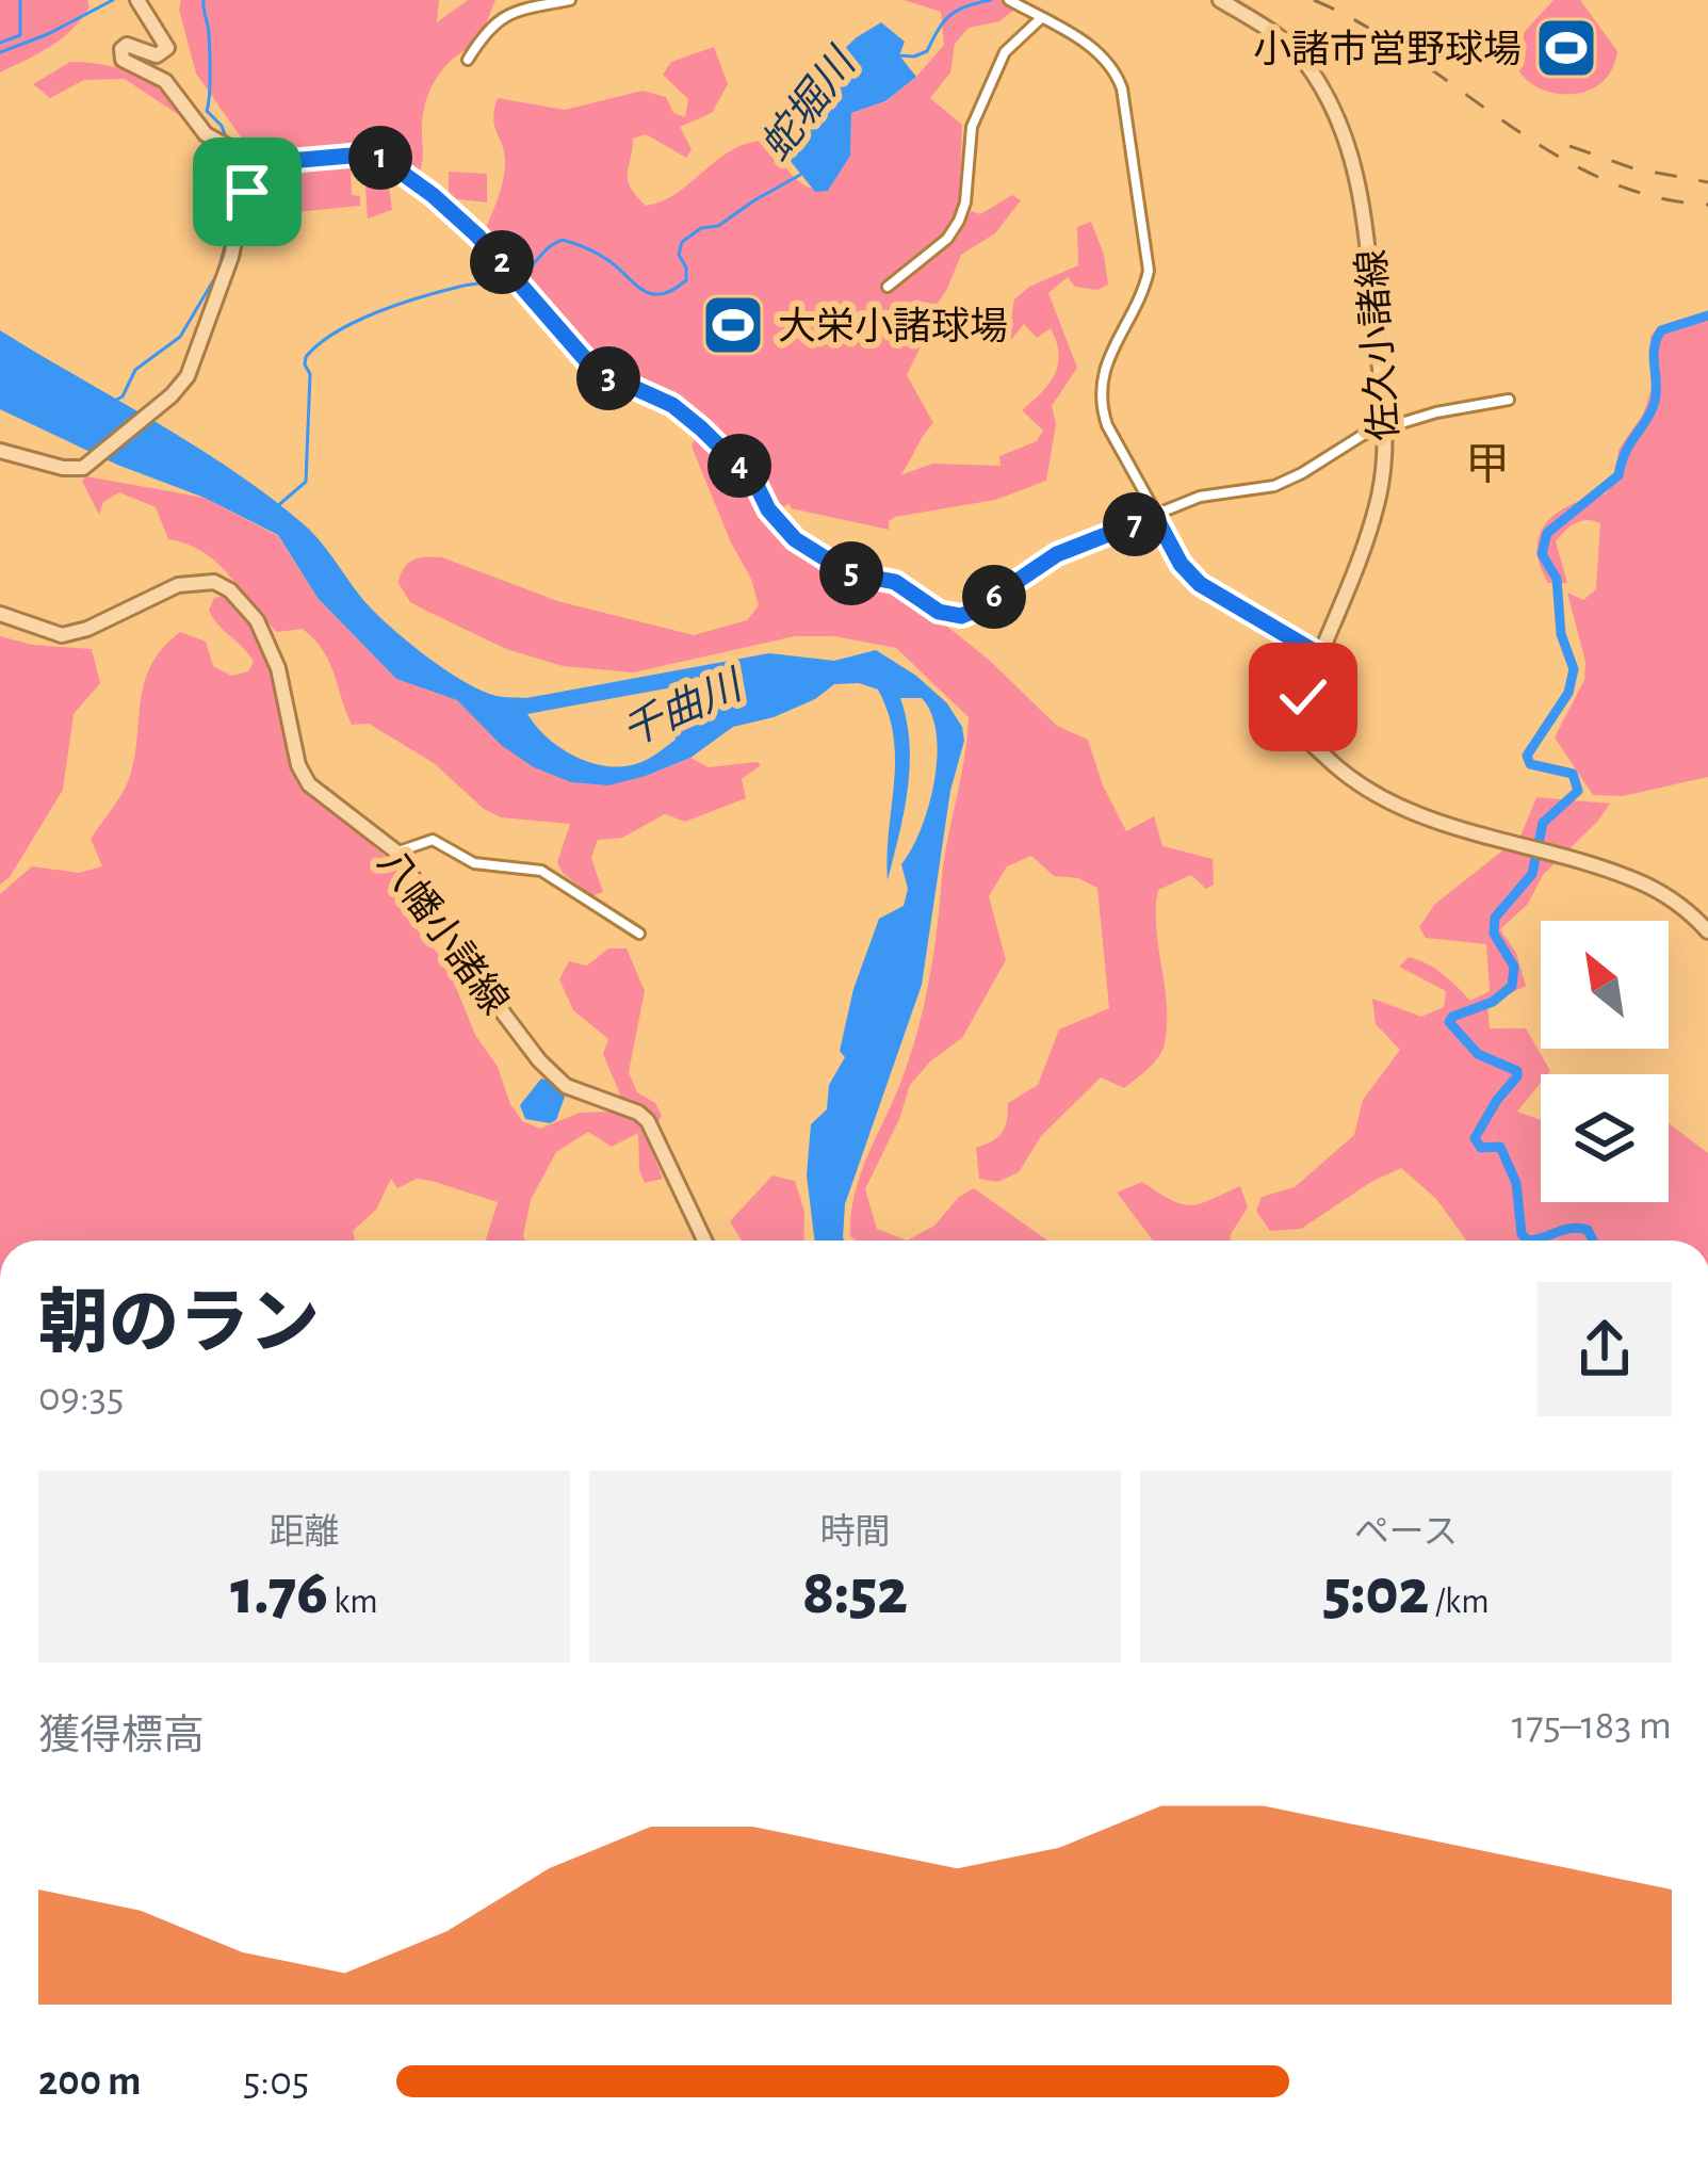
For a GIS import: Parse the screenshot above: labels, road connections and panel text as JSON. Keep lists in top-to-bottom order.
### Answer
{
  "streets": {
    "main road": ["佐久小諸線", "八幡小諸線"]
  },
  "districts": ["甲"],
  "water": ["蛇堀川", "千曲川"],
  "places": {
    "sports": ["小諸市営野球場", "大栄小諸球場"]
  },
  "north": "top left",
  "page": {
    "pins": [
      "1",
      "2",
      "3",
      "4",
      "7",
      "5",
      "6"
    ],
    "heading": ["朝のラン", "09:35"],
    "stats": [
      ["距離", "1.76 km"],
      ["時間", "8:52"],
      ["ペース", "5:02 /km"]
    ],
    "chart": ["獲得標高", "175–183 m"],
    "list": [
      {
        "name": "200 m",
        "note": "5:05"
      }
    ]
  }
}
